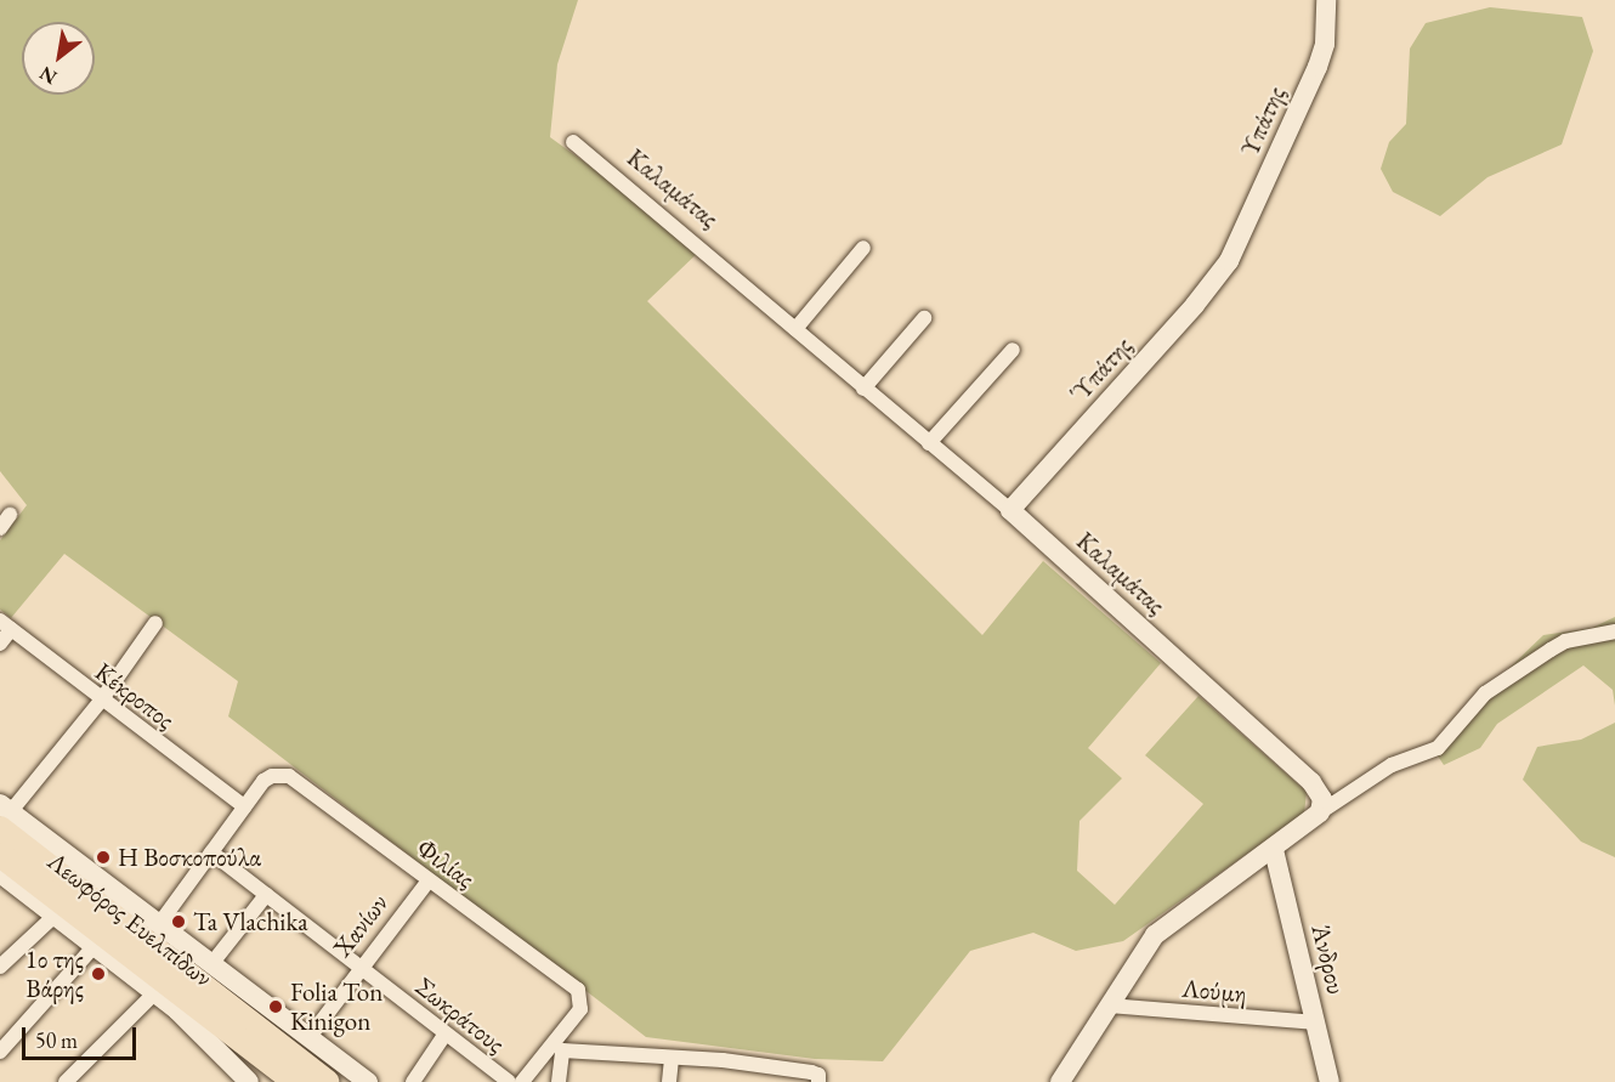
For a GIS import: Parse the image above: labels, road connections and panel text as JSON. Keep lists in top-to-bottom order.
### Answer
{
  "streets": {
    "main road": ["Λεωφόρος Ευελπίδων"],
    "street": [
      "Υπάτης",
      "Καλαμάτας",
      "Ύπάτης",
      "Κέκροπος",
      "Φιλίας",
      "Χανίων",
      "Άνδρου",
      "Λούμη",
      "Σωκράτους"
    ]
  },
  "crossings": [
    ["Υπάτης", "Ύπάτης"],
    ["Καλαμάτας", "Ύπάτης"],
    ["Κέκροπος", "Φιλίας"],
    ["Φιλίας", "Χανίων"],
    ["Λεωφόρος Ευελπίδων", "Χανίων"],
    ["Χανίων", "Σωκράτους"],
    ["Άνδρου", "Λούμη"]
  ],
  "places": [
    "Η Βοσκοπούλα",
    "Ta Vlachika",
    "1ο της Βάρης",
    "Folia Ton Kinigon"
  ],
  "scale_bar": "50 m",
  "north": "bottom left"
}
